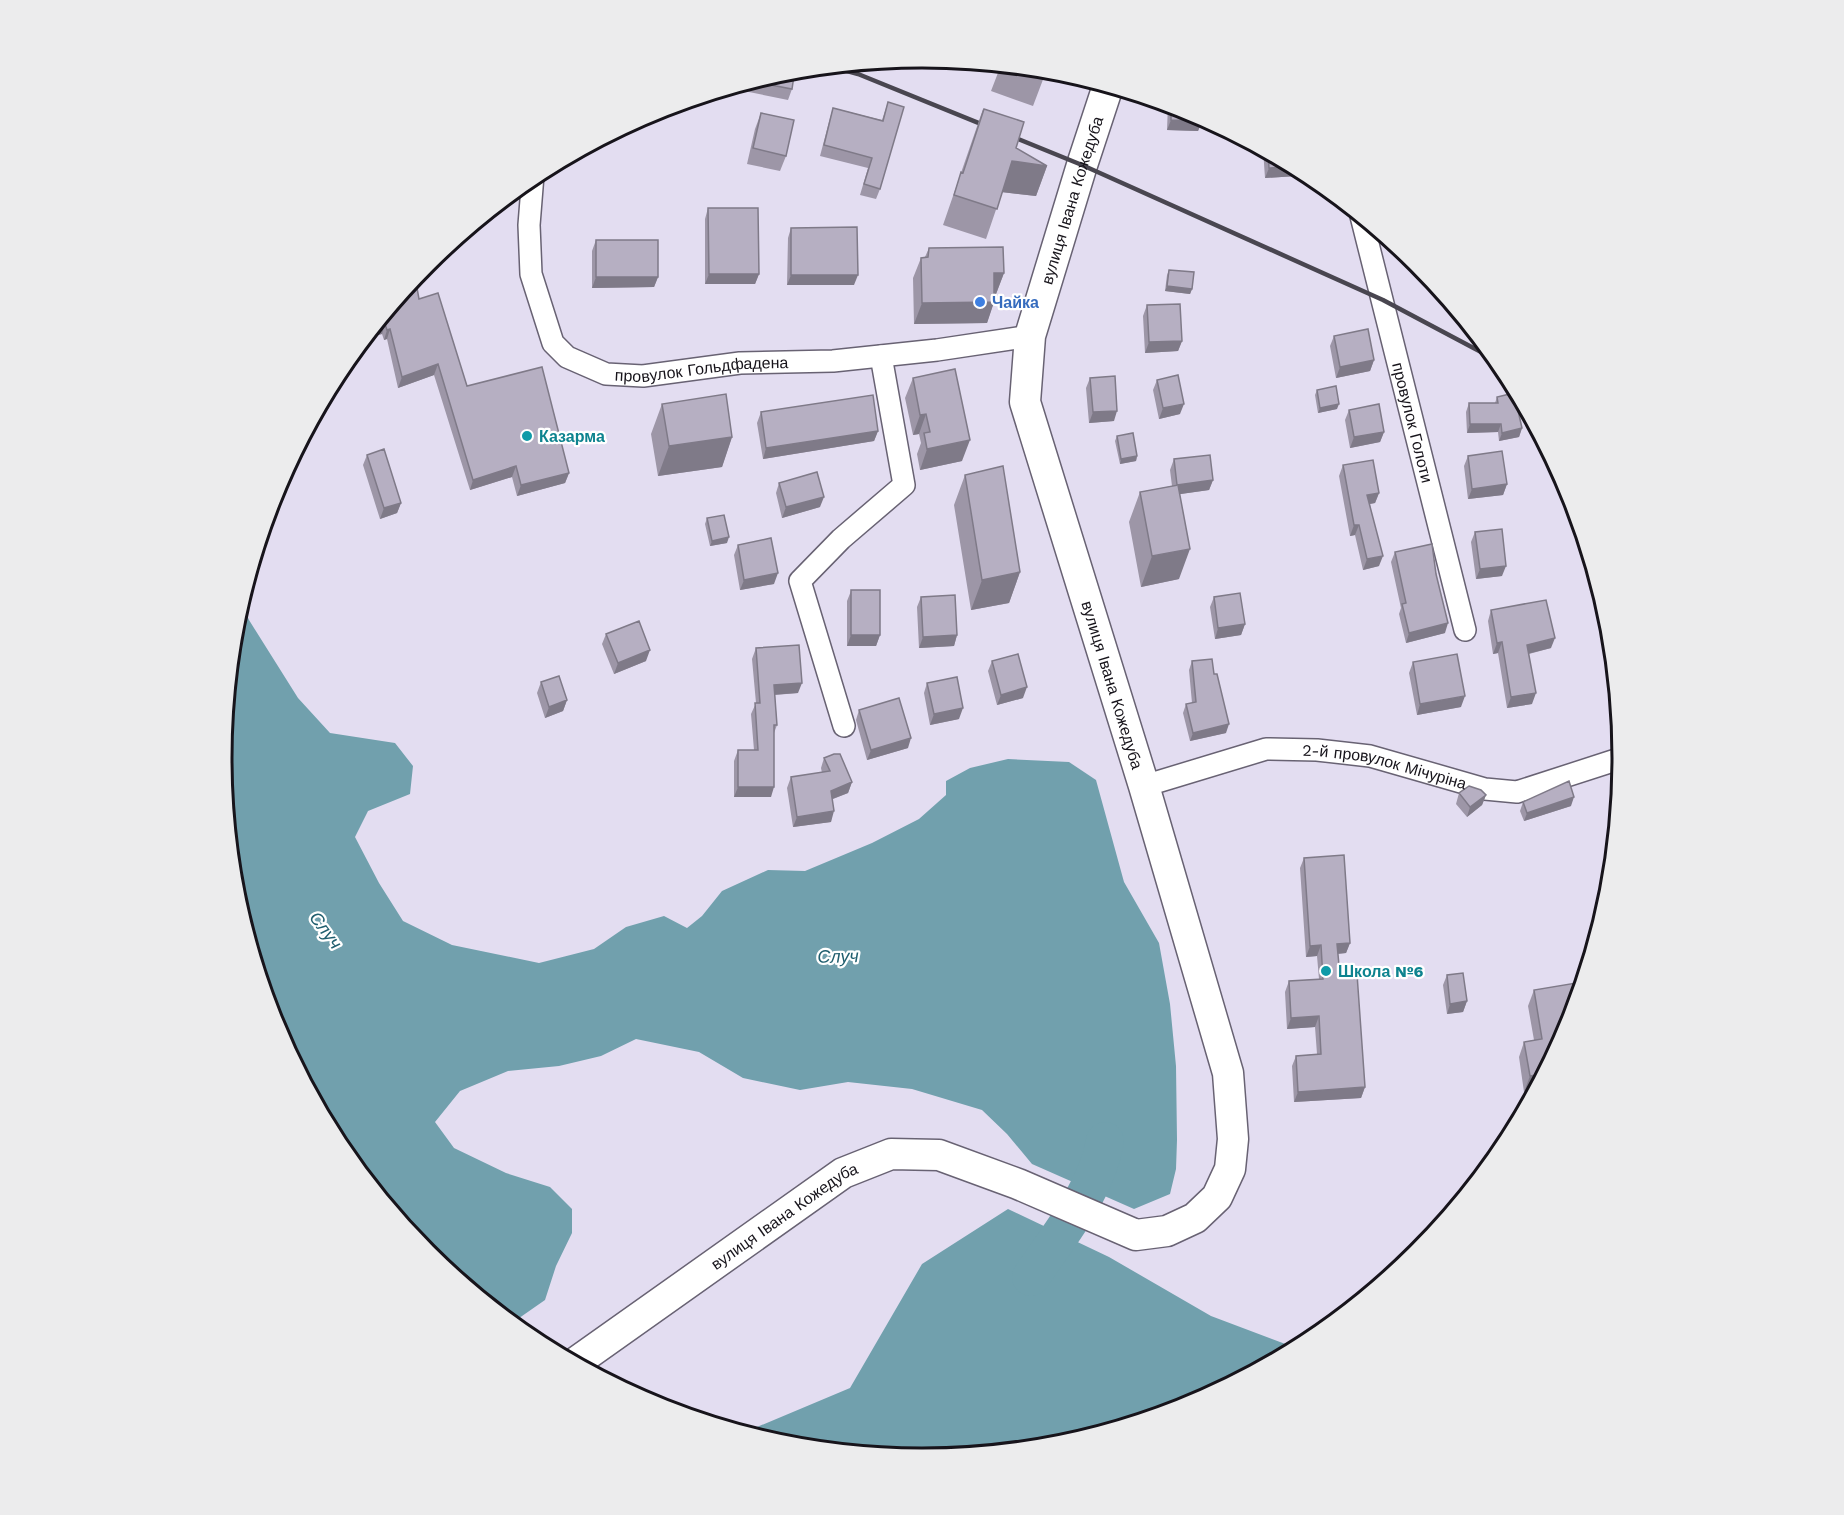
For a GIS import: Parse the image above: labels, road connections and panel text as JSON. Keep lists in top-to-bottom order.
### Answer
{
  "streets": {
    "main road": ["вулиця Івана Кожедуба"],
    "street": ["провулок Гольдфадена", "провулок Голоти", "2-й провулок Мічуріна"]
  },
  "crossings": [
    ["вулиця Івана Кожедуба", "провулок Гольдфадена"],
    ["вулиця Івана Кожедуба", "2-й провулок Мічуріна"]
  ],
  "water": ["Случ"],
  "places": ["Чайка", "Казарма", "Школа №6"]
}
